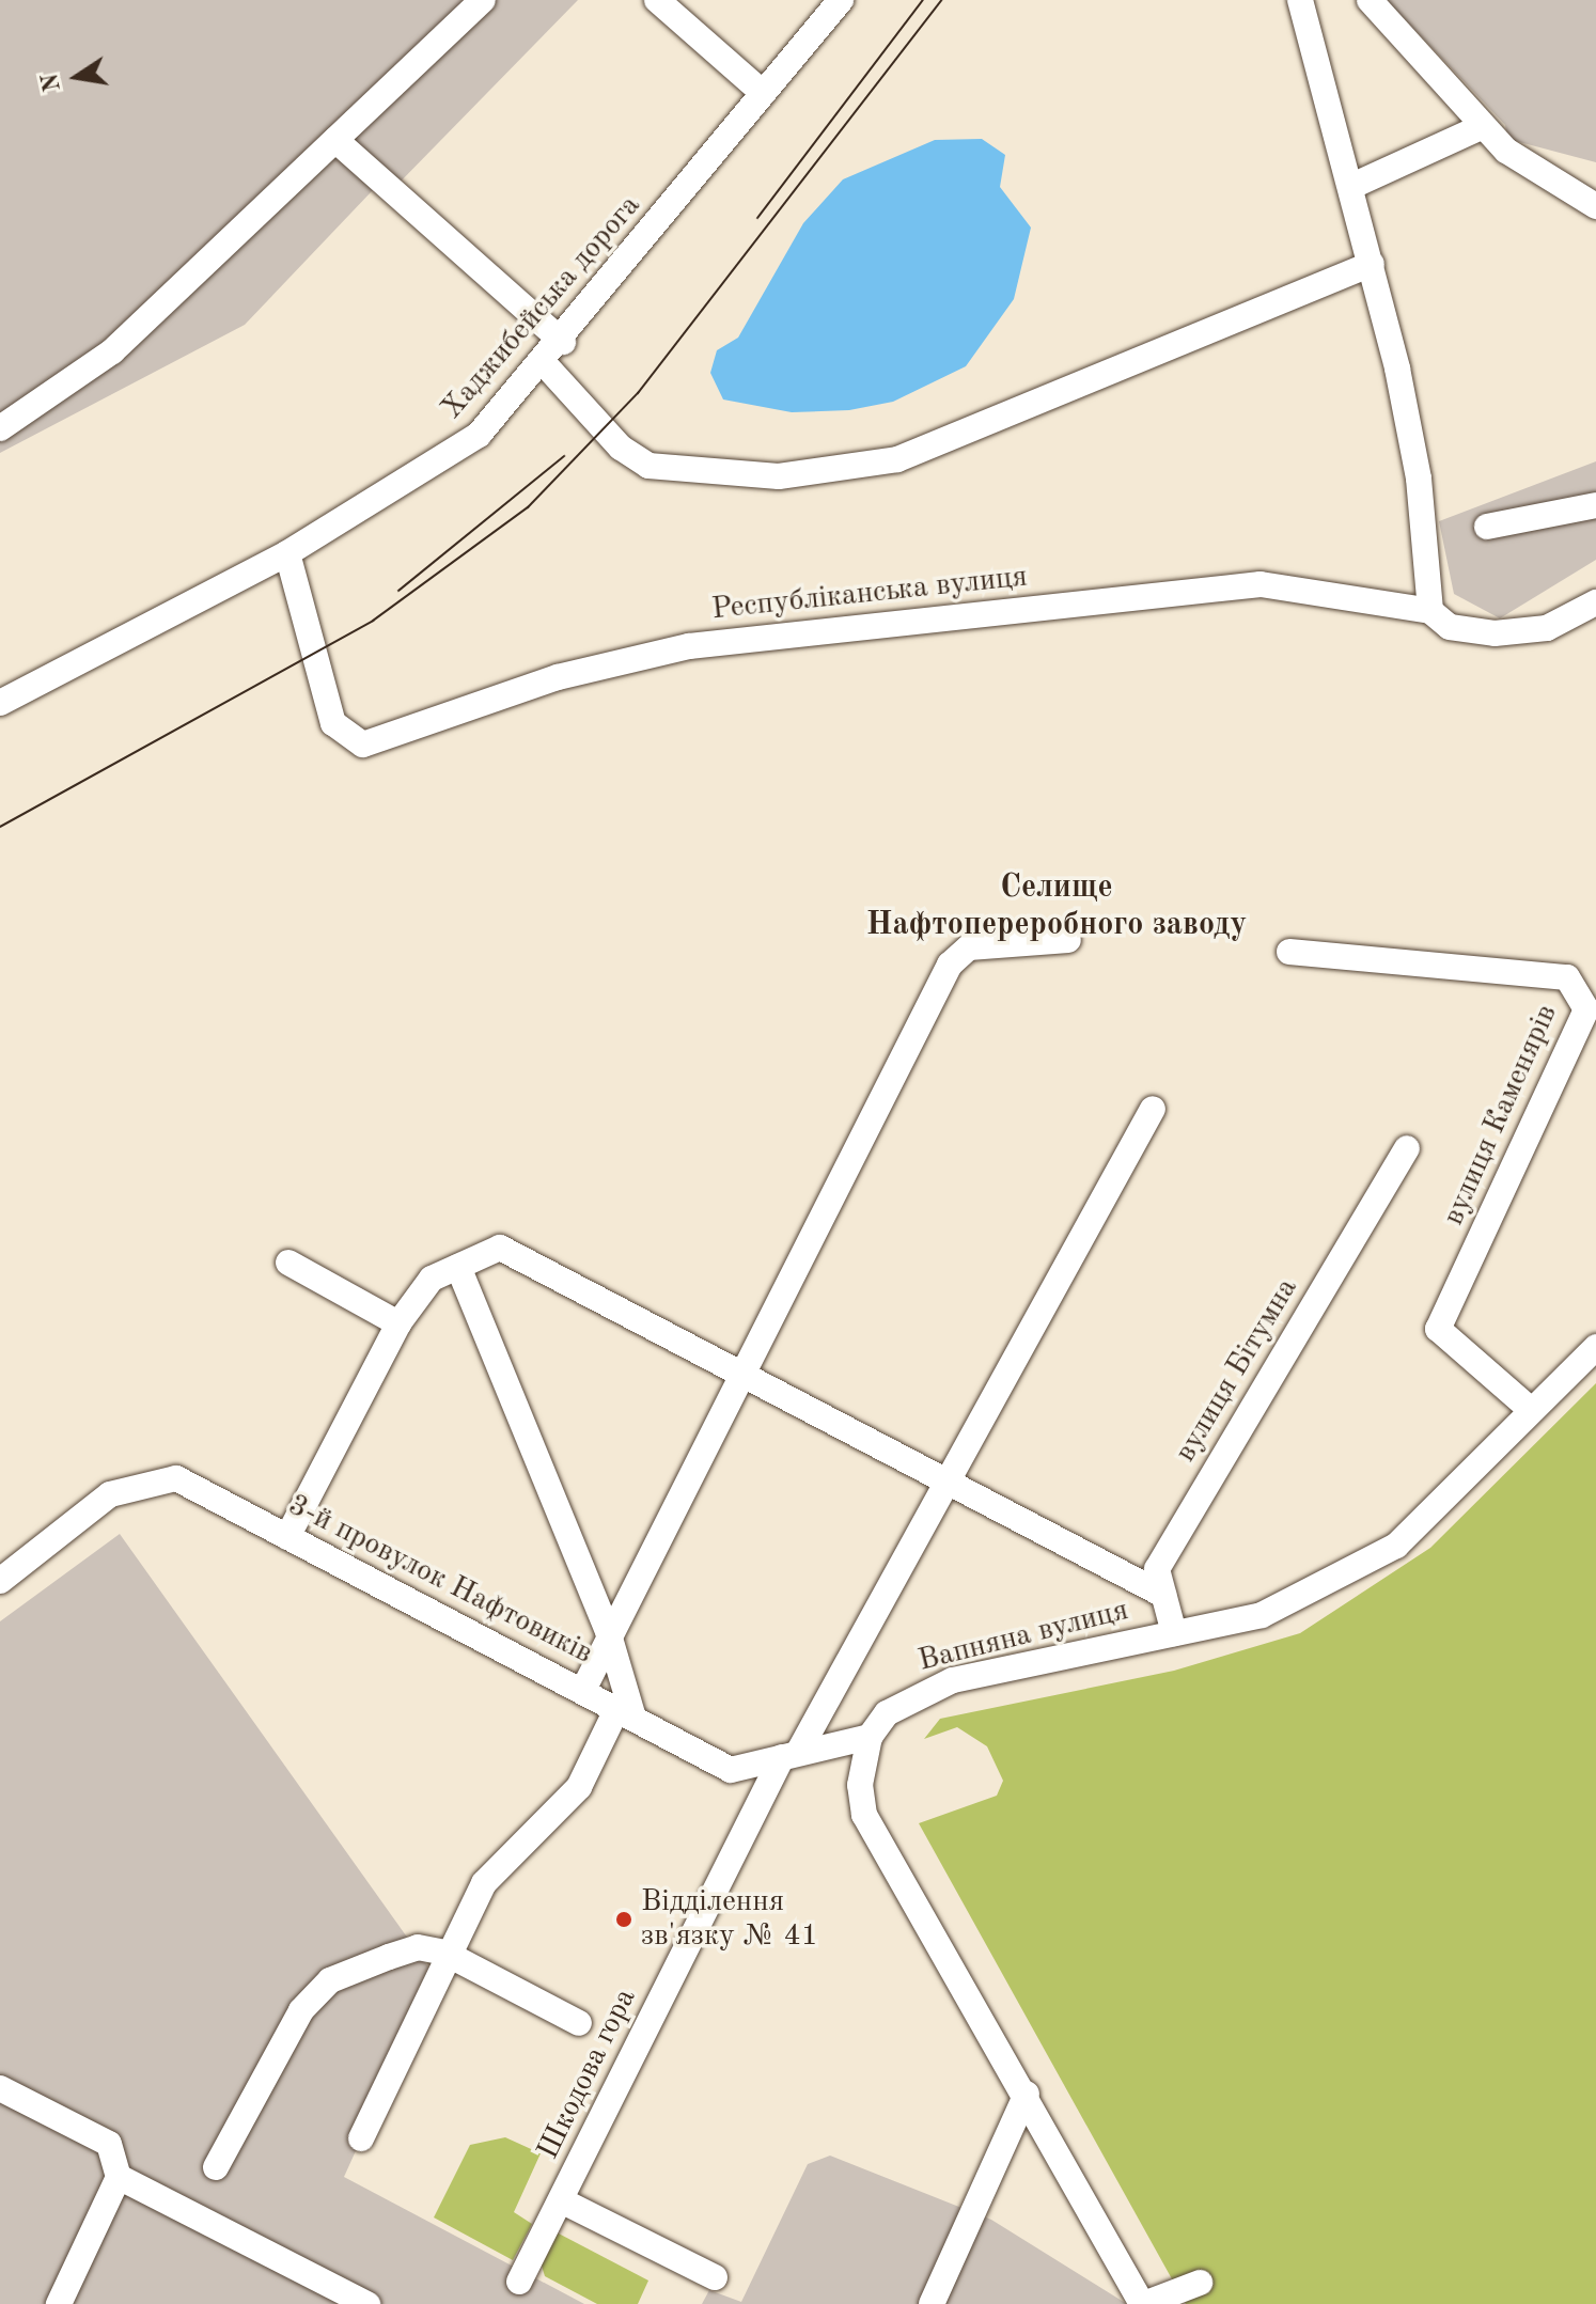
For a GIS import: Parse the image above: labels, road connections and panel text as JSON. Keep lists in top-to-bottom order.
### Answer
{
  "streets": {
    "street": [
      "Хаджибейська дорога",
      "Республіканська вулиця",
      "вулиця Каменярів",
      "вулиця Бітумна",
      "3-й провулок Нафтовиків",
      "Вапняна вулиця",
      "Шкодова гора"
    ]
  },
  "crossings": [
    ["Хаджибейська дорога", "Республіканська вулиця"],
    ["вулиця Каменярів", "Вапняна вулиця"],
    ["вулиця Бітумна", "Вапняна вулиця"],
    ["3-й провулок Нафтовиків", "Вапняна вулиця"],
    ["3-й провулок Нафтовиків", "Шкодова гора"]
  ],
  "districts": ["Селище Нафтопереробного заводу"],
  "places": ["Відділення зв'язку № 41"],
  "north": "left"
}
